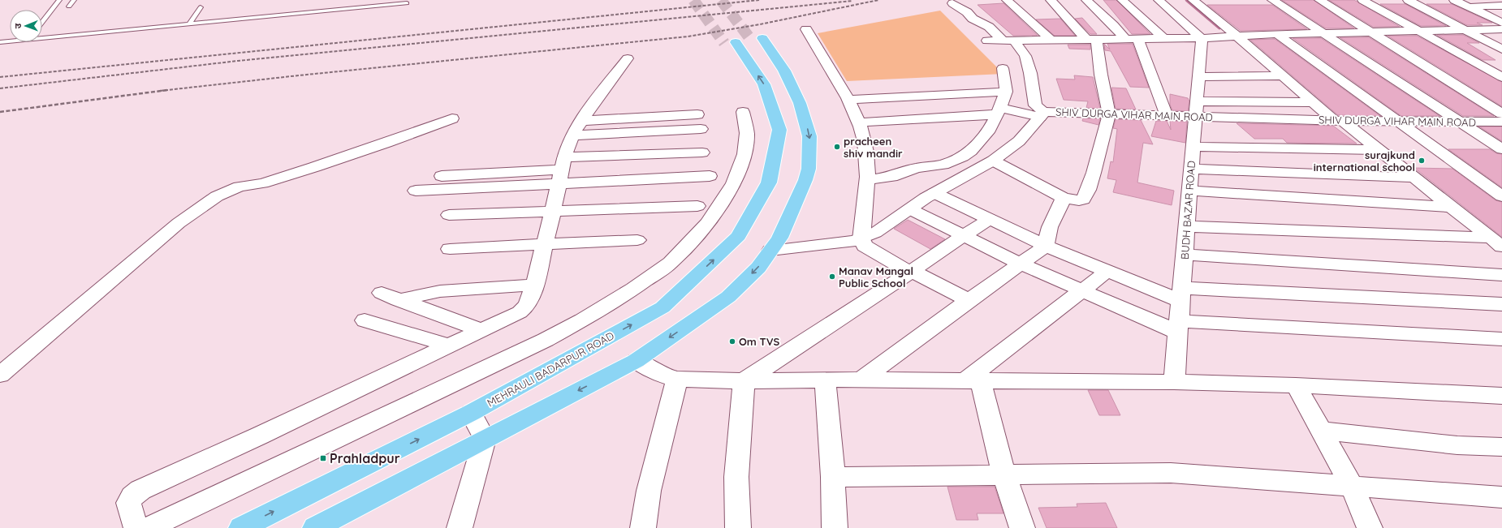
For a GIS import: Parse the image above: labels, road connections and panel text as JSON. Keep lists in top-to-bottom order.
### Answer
{
  "streets": {
    "main road": ["MEHRAULI BADARPUR ROAD"],
    "street": ["SHIV DURGA VIHAR MAIN ROAD", "BUDH BAZAR ROAD"]
  },
  "crossings": [
    ["SHIV DURGA VIHAR MAIN ROAD", "BUDH BAZAR ROAD"]
  ],
  "places": {
    "other": [
      "pracheen shiv mandir",
      "surajkund international school",
      "Manav Mangal Public School",
      "Om TVS"
    ],
    "transit": ["Prahladpur"]
  },
  "north": "left"
}
